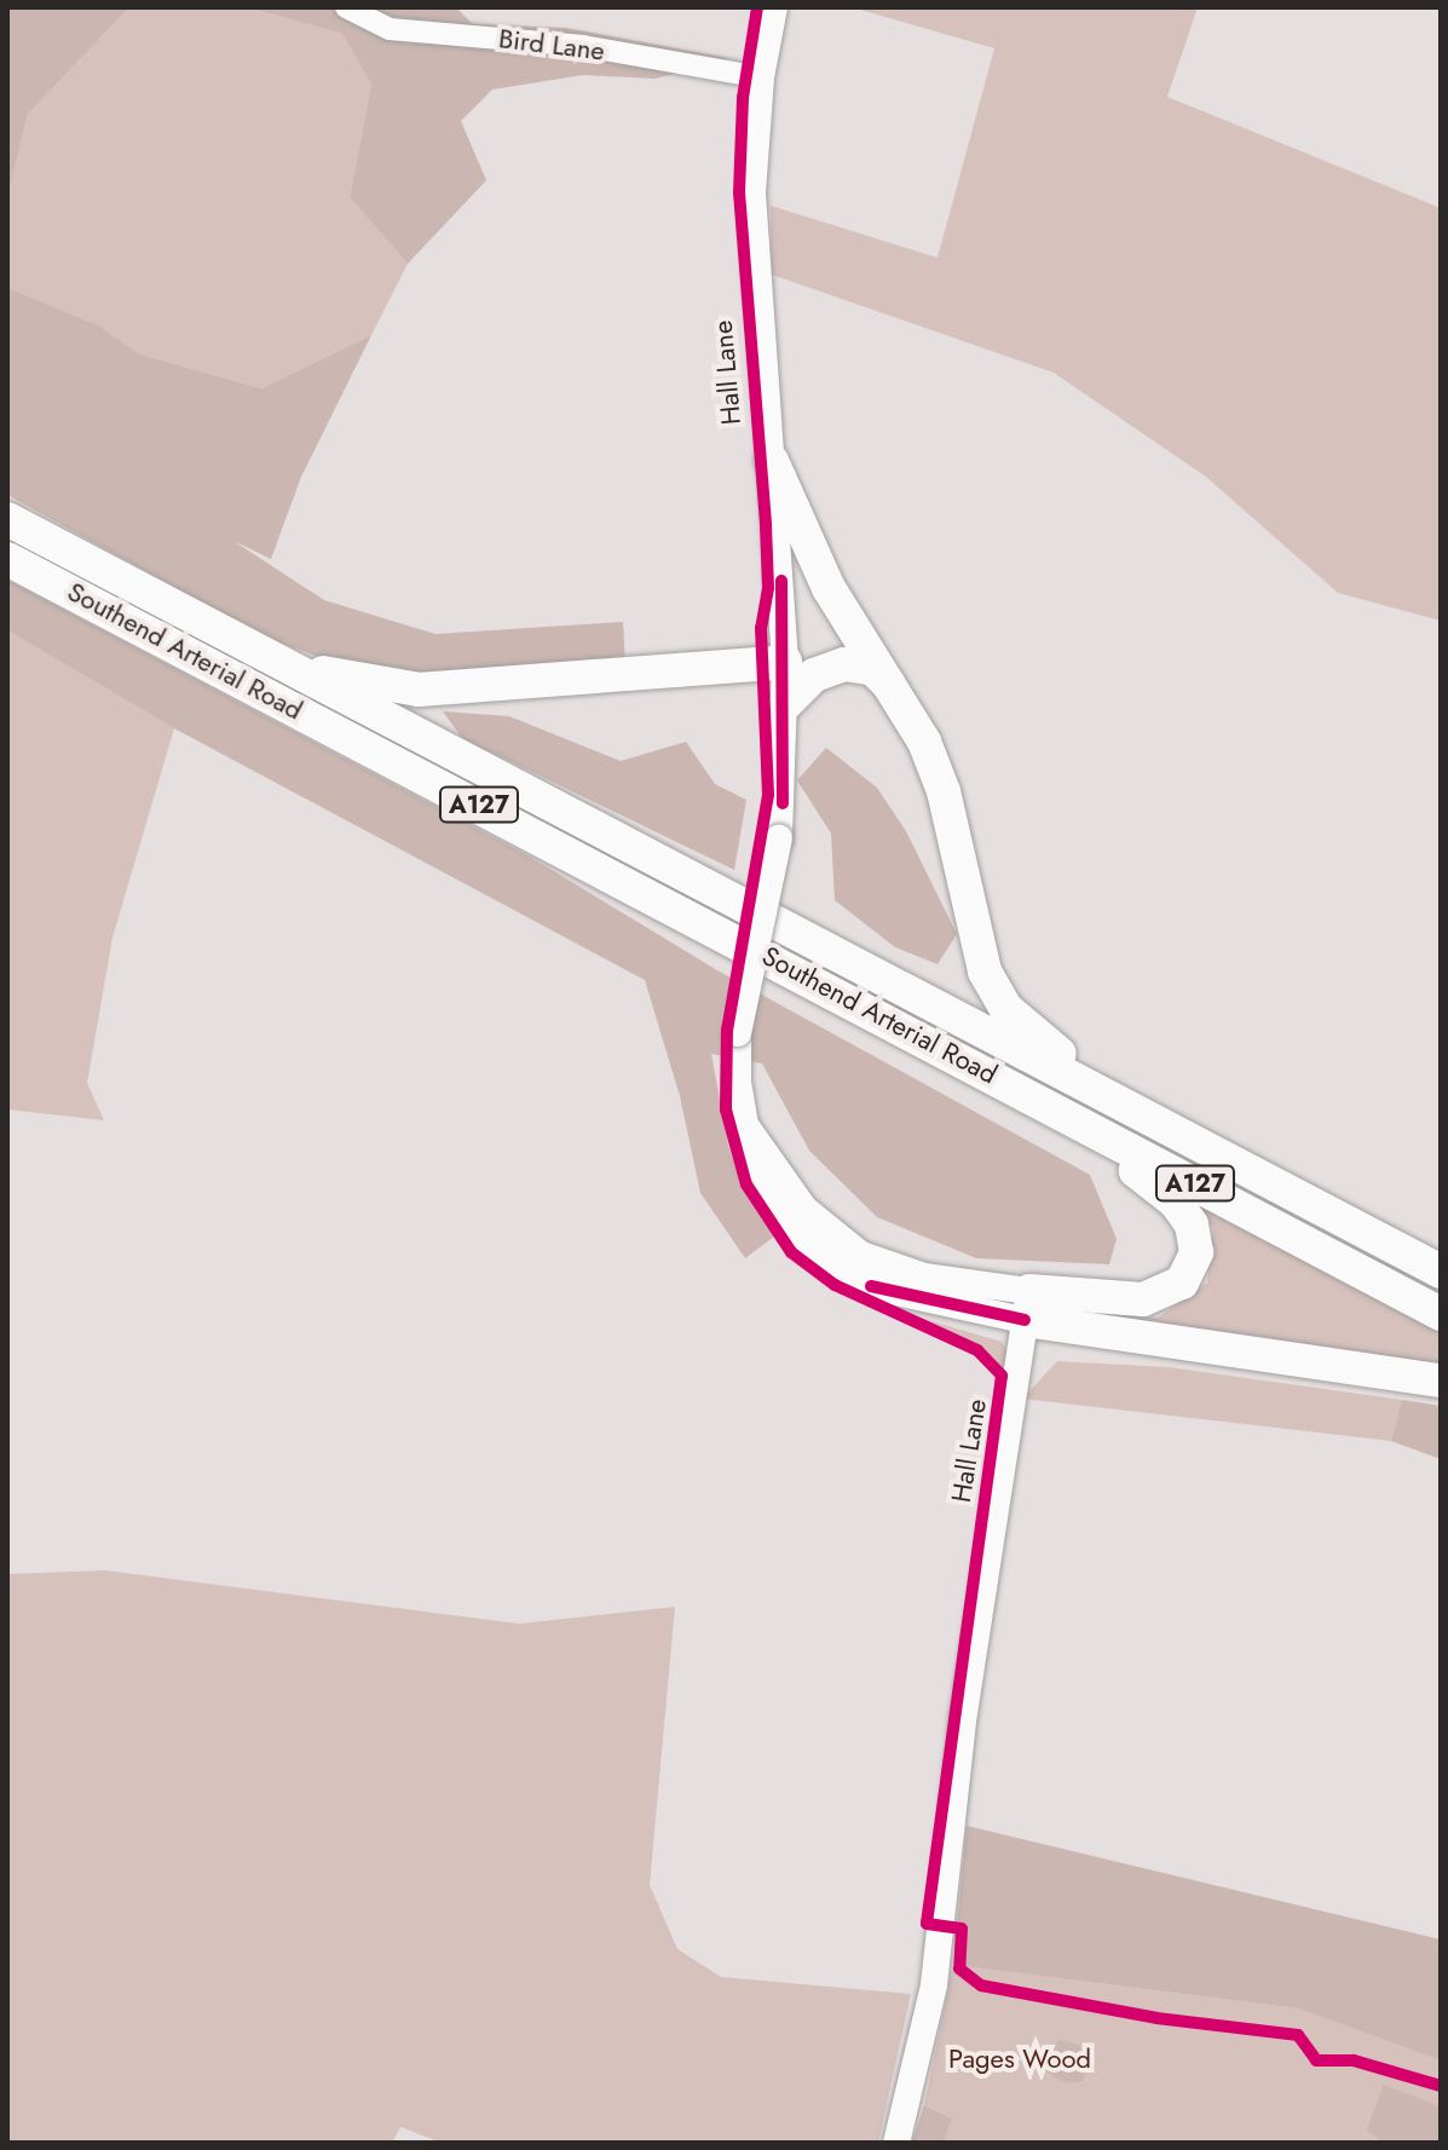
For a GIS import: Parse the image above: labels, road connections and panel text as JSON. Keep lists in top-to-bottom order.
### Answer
{
  "streets": {
    "highway": ["Southend Arterial Road", "A127"],
    "street": ["Bird Lane", "Hall Lane"]
  },
  "crossings": [
    ["Bird Lane", "Hall Lane"],
    ["Hall Lane", "A127"],
    ["Southend Arterial Road", "A127"]
  ],
  "parks": ["Pages Wood"]
}
